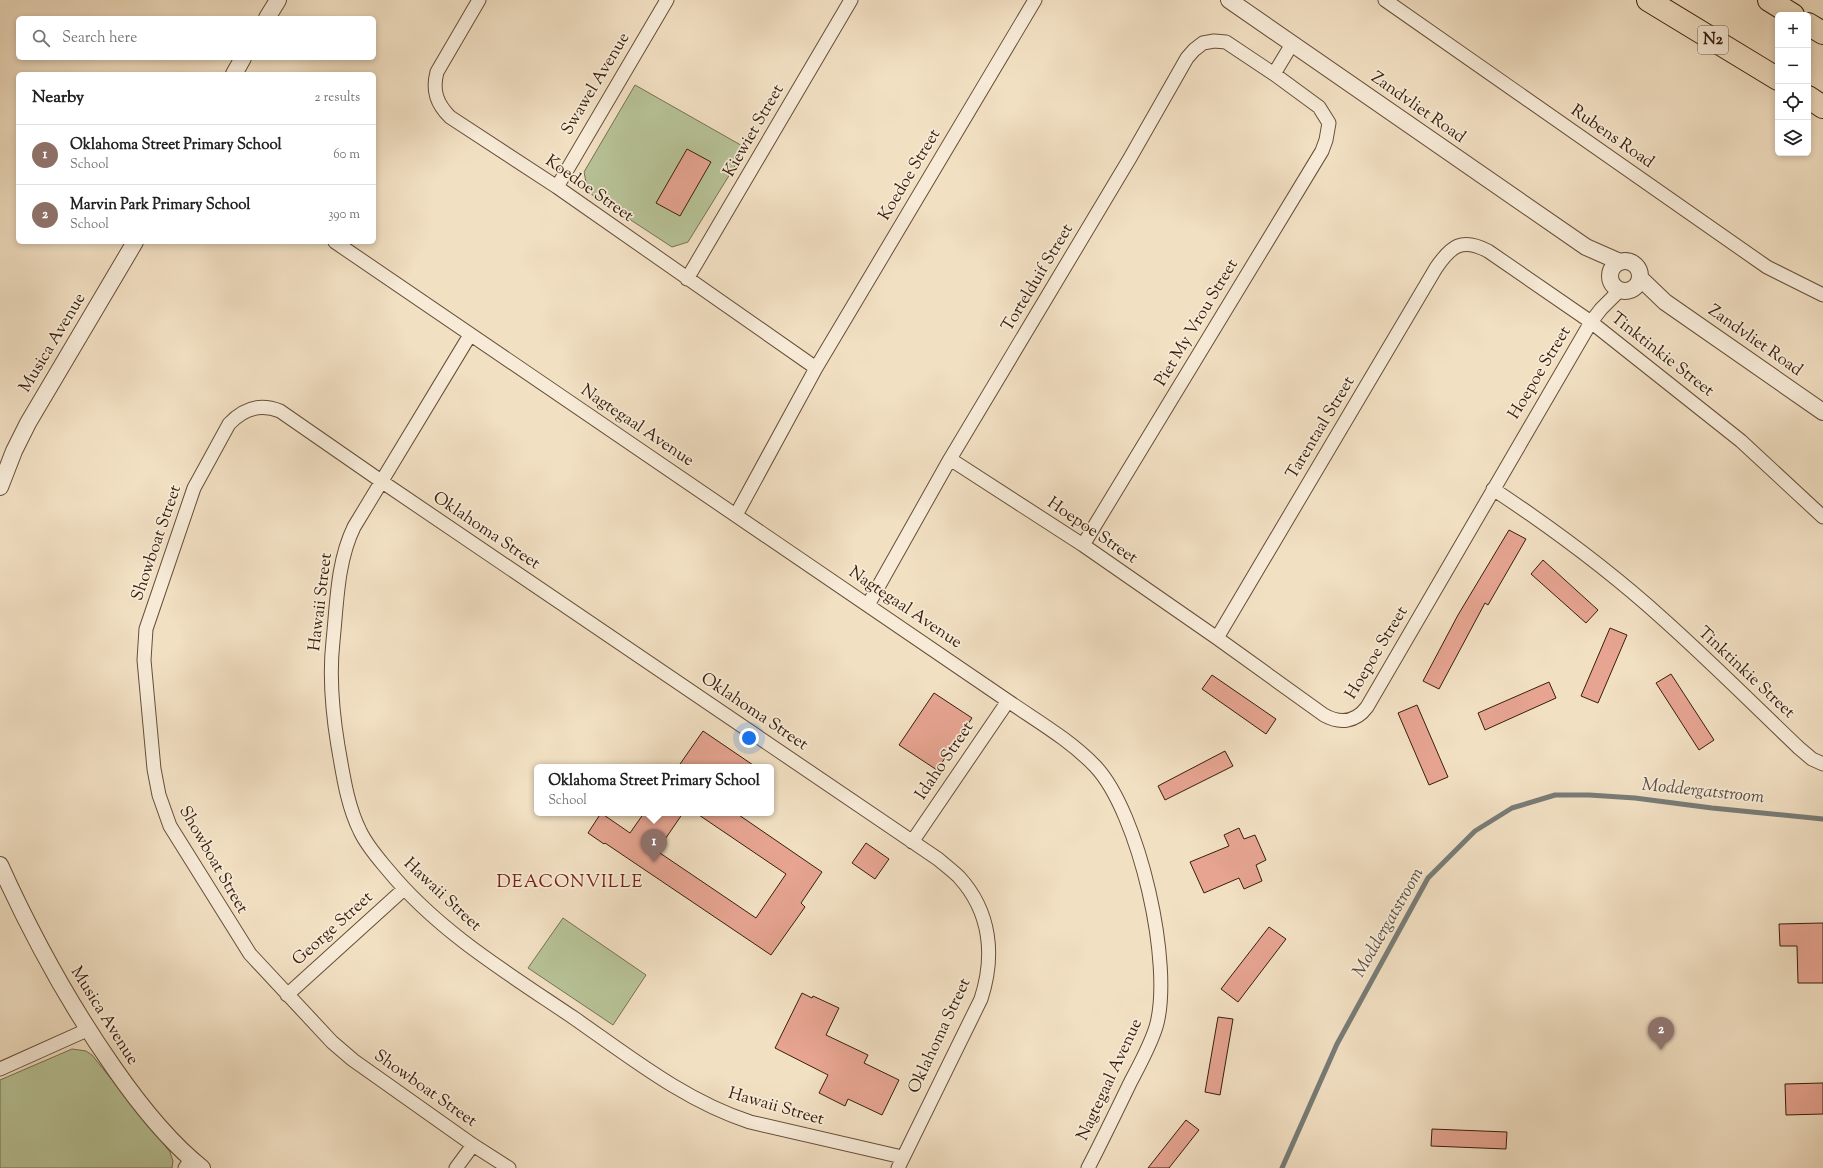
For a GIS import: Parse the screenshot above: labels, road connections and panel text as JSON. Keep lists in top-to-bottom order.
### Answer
{
  "streets": {
    "highway": ["N2"],
    "street": [
      "Swawel Avenue",
      "Zandvliet Road",
      "Kiewiet Street",
      "Rubens Road",
      "Koedoe Street",
      "Tortelduif Street",
      "Piet My Vrou Street",
      "Musica Avenue",
      "Tinktinkie Street",
      "Hoepoe Street",
      "Nagtegaal Avenue",
      "Tarentaal Street",
      "Oklahoma Street",
      "Showboat Street",
      "Hawaii Street",
      "Idaho Street",
      "George Street"
    ]
  },
  "crossings": [
    ["Swawel Avenue", "Koedoe Street"],
    ["Zandvliet Road", "Hoepoe Street"],
    ["Kiewiet Street", "Koedoe Street"],
    ["Koedoe Street", "Nagtegaal Avenue"],
    ["Tortelduif Street", "Piet My Vrou Street"],
    ["Tortelduif Street", "Hoepoe Street"],
    ["Tortelduif Street", "Nagtegaal Avenue"],
    ["Piet My Vrou Street", "Hoepoe Street"],
    ["Tinktinkie Street", "Hoepoe Street"],
    ["Tinktinkie Street", "Tarentaal Street"],
    ["Hoepoe Street", "Tarentaal Street"],
    ["Nagtegaal Avenue", "Hawaii Street"],
    ["Nagtegaal Avenue", "Idaho Street"],
    ["Oklahoma Street", "Showboat Street"],
    ["Oklahoma Street", "Hawaii Street"],
    ["Oklahoma Street", "Idaho Street"],
    ["Showboat Street", "George Street"],
    ["Hawaii Street", "George Street"]
  ],
  "districts": ["DEACONVILLE"],
  "water": ["Moddergatstroom"],
  "page": {
    "map_buttons": ["+", "−"],
    "search": "Search here",
    "heading": ["Nearby", "2 results"],
    "list": [
      {
        "mark": "1",
        "name": "Oklahoma Street Primary School",
        "note": "School",
        "value": "60 m"
      },
      {
        "mark": "2",
        "name": "Marvin Park Primary School",
        "note": "School",
        "value": "390 m"
      }
    ],
    "popup": ["Oklahoma Street Primary School", "School"],
    "pins": ["1", "2"]
  }
}
